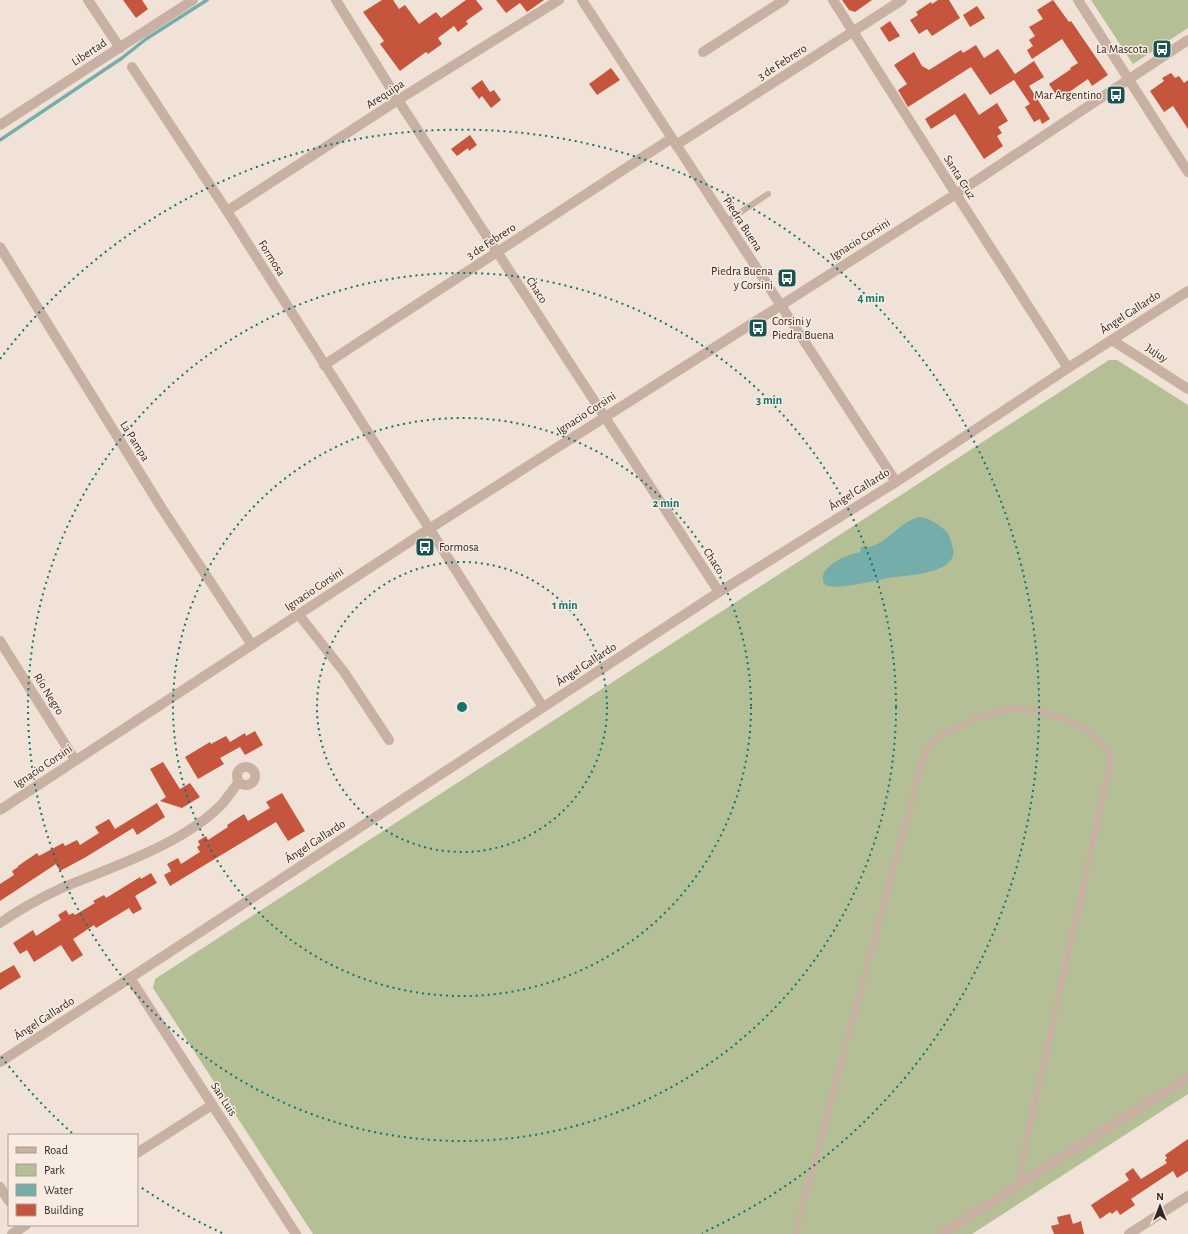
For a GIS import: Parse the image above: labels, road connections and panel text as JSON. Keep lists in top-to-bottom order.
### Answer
{
  "streets": {
    "street": [
      "Libertad",
      "3 de Febrero",
      "Arequipa",
      "Santa Cruz",
      "Piedra Buena",
      "Ignacio Corsini",
      "Formosa",
      "Chaco",
      "Ángel Gallardo",
      "Jujuy",
      "La Pampa",
      "Río Negro",
      "San Luis"
    ]
  },
  "crossings": [
    ["3 de Febrero", "Santa Cruz"],
    ["3 de Febrero", "Piedra Buena"],
    ["3 de Febrero", "Formosa"],
    ["3 de Febrero", "Chaco"],
    ["Arequipa", "Formosa"],
    ["Arequipa", "Chaco"],
    ["Santa Cruz", "Ignacio Corsini"],
    ["Santa Cruz", "Ángel Gallardo"],
    ["Piedra Buena", "Ignacio Corsini"],
    ["Piedra Buena", "Ángel Gallardo"],
    ["Ignacio Corsini", "Formosa"],
    ["Ignacio Corsini", "Chaco"],
    ["Ignacio Corsini", "La Pampa"],
    ["Ignacio Corsini", "Río Negro"],
    ["Formosa", "Ángel Gallardo"],
    ["Chaco", "Ángel Gallardo"],
    ["Ángel Gallardo", "Jujuy"],
    ["Ángel Gallardo", "San Luis"]
  ],
  "places": {
    "bus stop": [
      "La Mascota",
      "Mar Argentino",
      "Piedra Buena y Corsini",
      "Corsini y Piedra Buena",
      "Formosa"
    ]
  },
  "legend": [
    "Road",
    "Park",
    "Water",
    "Building"
  ],
  "north": "top",
  "rings": [
    "4 min",
    "3 min",
    "2 min",
    "1 min"
  ]
}
